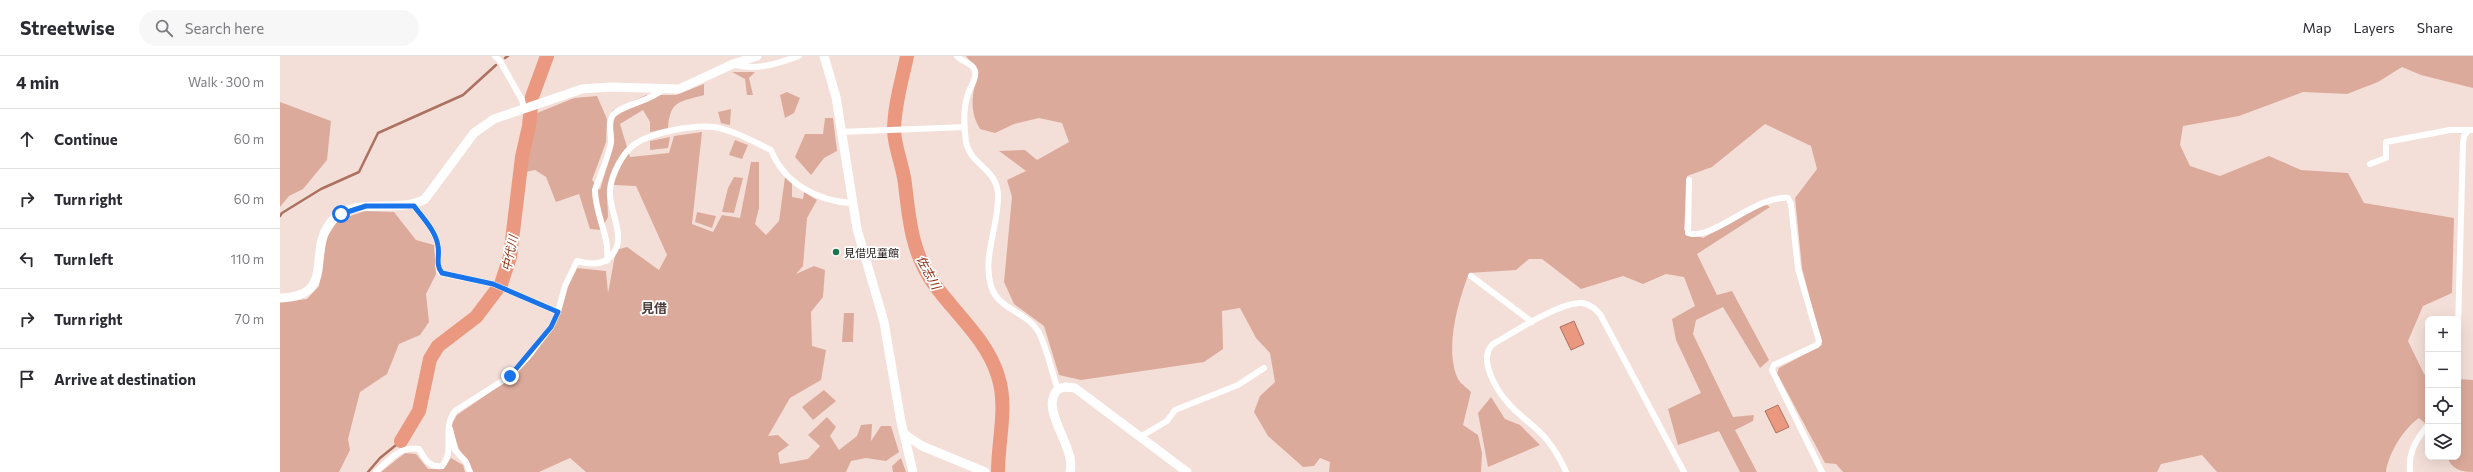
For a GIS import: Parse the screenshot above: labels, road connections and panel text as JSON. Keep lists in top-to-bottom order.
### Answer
{
  "districts": ["見借"],
  "water": ["中代川", "佐志川"],
  "places": ["見借児童館"],
  "page": {
    "header": "Streetwise",
    "search": "Search here",
    "nav": ["Map", "Layers", "Share"],
    "heading": ["4 min", "Walk · 300 m"],
    "list": [
      ["Continue", "60 m"],
      ["Turn right", "60 m"],
      ["Turn left", "110 m"],
      ["Turn right", "70 m"],
      "Arrive at destination"
    ],
    "map_buttons": ["+", "−"]
  }
}
